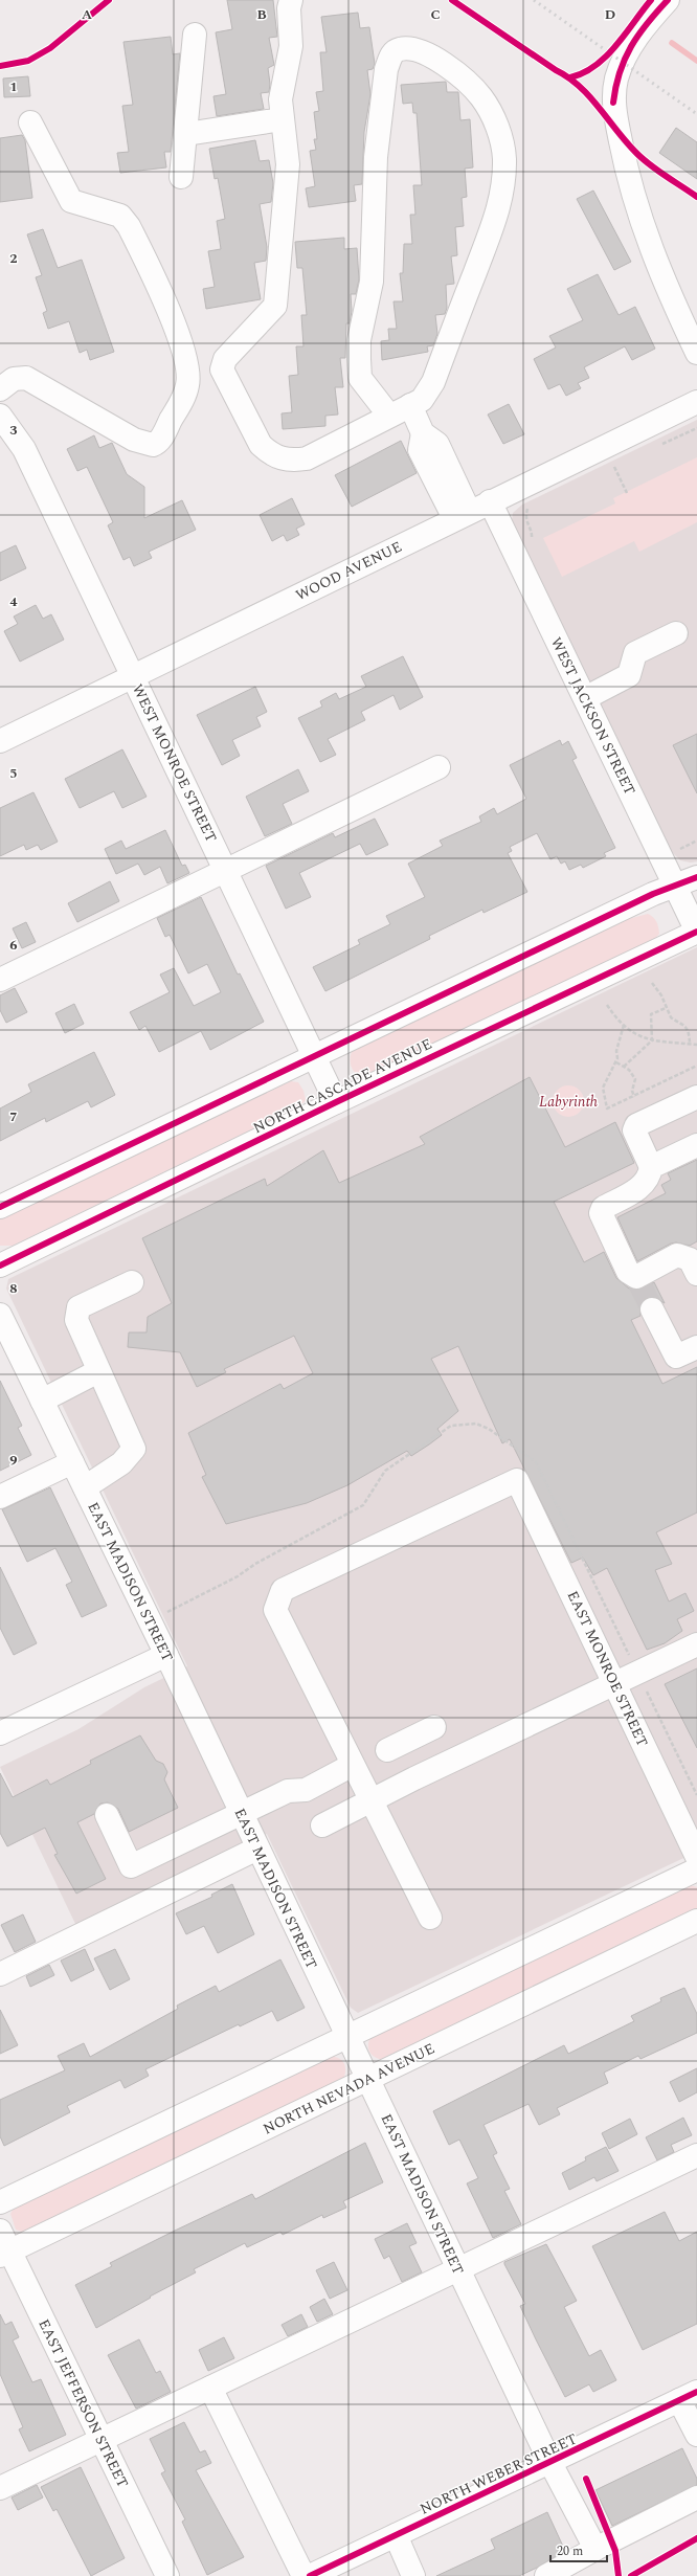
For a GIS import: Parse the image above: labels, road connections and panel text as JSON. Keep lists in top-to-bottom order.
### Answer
{
  "streets": {
    "street": [
      "WOOD AVENUE",
      "WEST JACKSON STREET",
      "WEST MONROE STREET",
      "NORTH CASCADE AVENUE",
      "EAST MADISON STREET",
      "EAST MONROE STREET",
      "NORTH NEVADA AVENUE",
      "EAST JEFFERSON STREET",
      "NORTH WEBER STREET"
    ]
  },
  "crossings": [
    ["WOOD AVENUE", "WEST JACKSON STREET"],
    ["WOOD AVENUE", "WEST MONROE STREET"],
    ["WEST JACKSON STREET", "NORTH CASCADE AVENUE"],
    ["WEST MONROE STREET", "NORTH CASCADE AVENUE"],
    ["EAST MADISON STREET", "NORTH NEVADA AVENUE"],
    ["EAST MADISON STREET", "NORTH WEBER STREET"],
    ["NORTH NEVADA AVENUE", "EAST JEFFERSON STREET"]
  ],
  "parks": ["Labyrinth"],
  "scale_bar": "20 m",
  "grid": {
    "columns": [
      "A",
      "B",
      "C",
      "D"
    ],
    "rows": [
      "1",
      "2",
      "3",
      "4",
      "5",
      "6",
      "7",
      "8",
      "9"
    ]
  }
}
